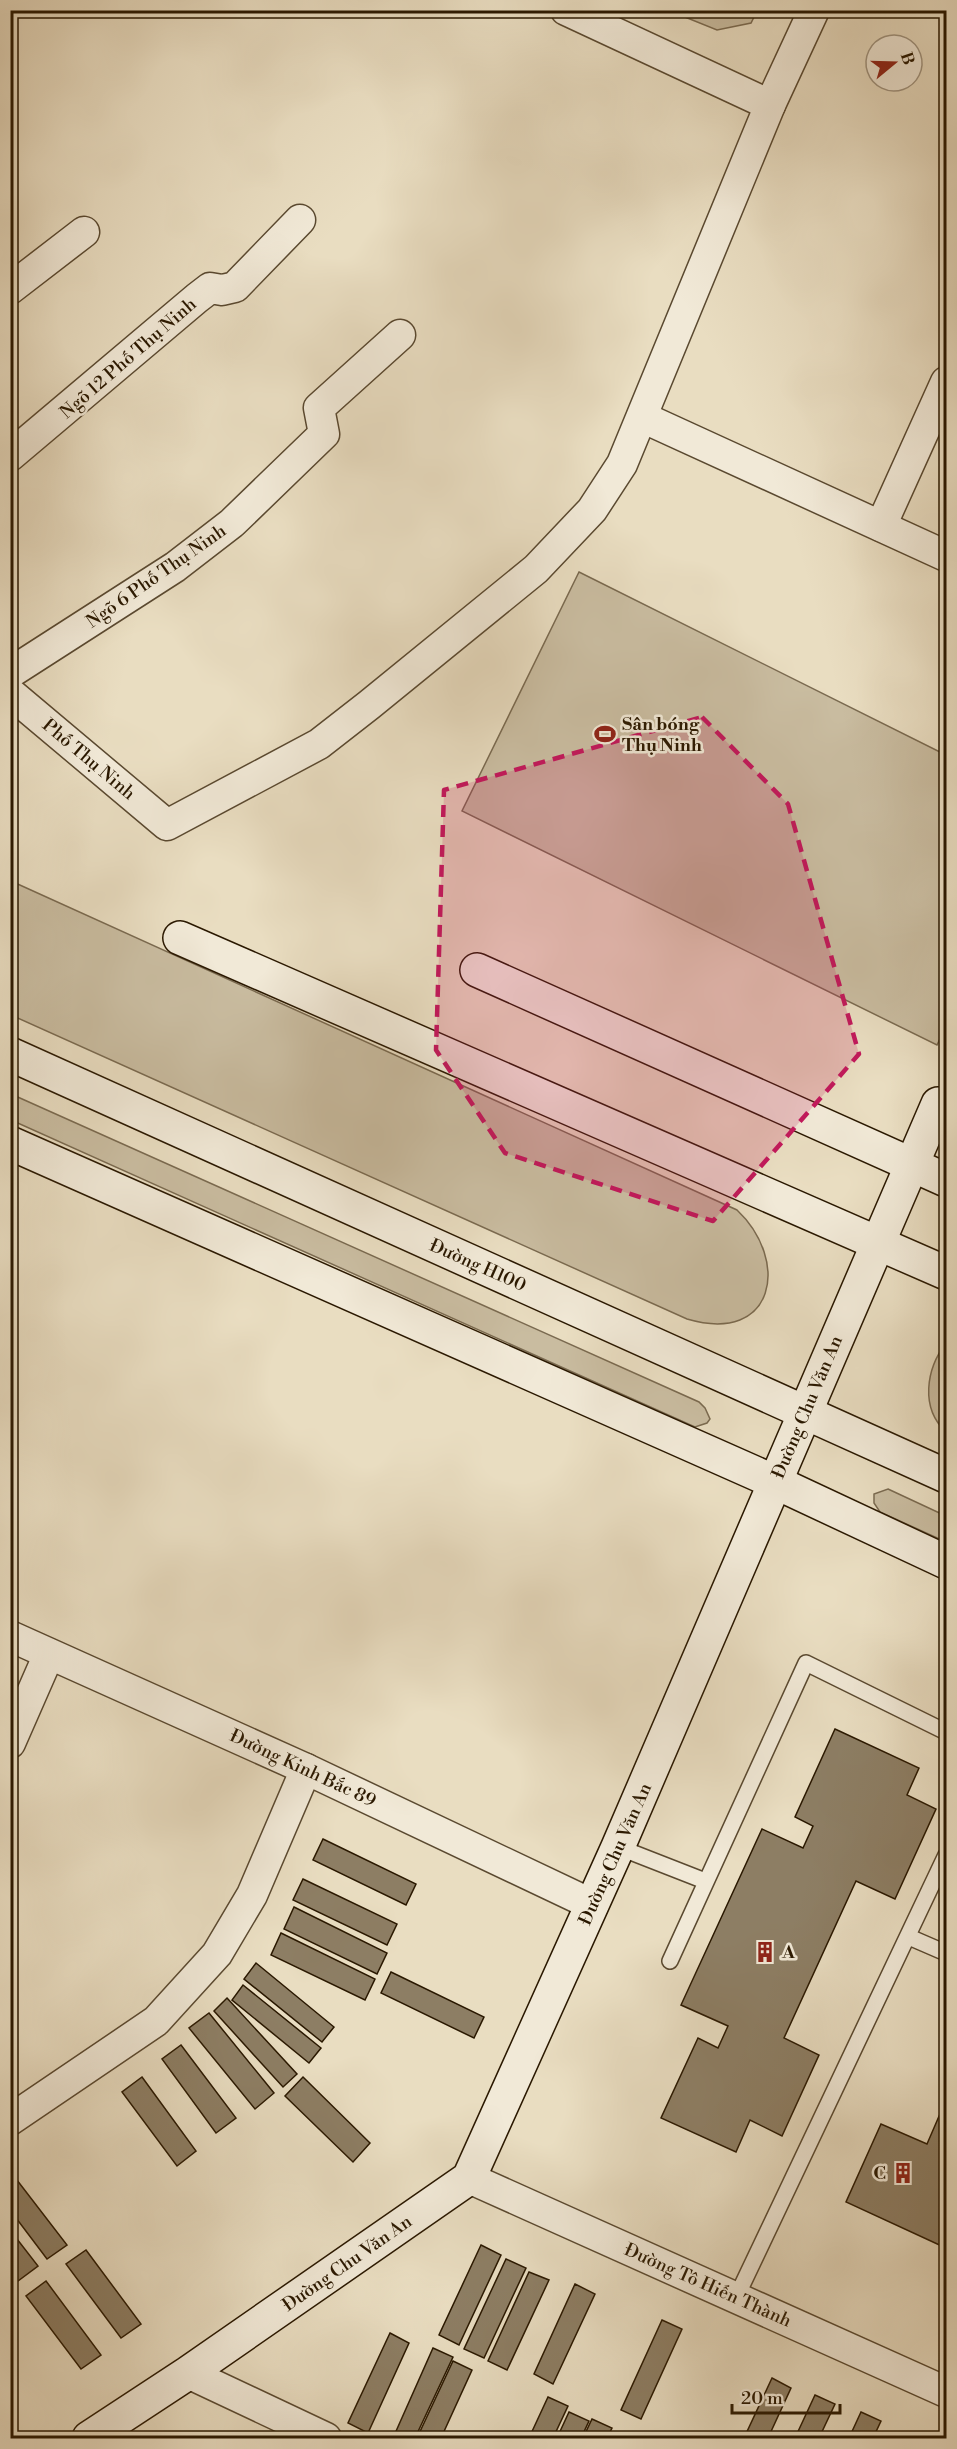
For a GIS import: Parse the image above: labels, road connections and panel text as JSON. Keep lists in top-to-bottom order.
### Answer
{
  "streets": {
    "main road": ["Đường H100", "Đường Chu Văn An"],
    "street": [
      "Ngõ 12 Phố Thụ Ninh",
      "Ngõ 6 Phố Thụ Ninh",
      "Phố Thụ Ninh",
      "Đường Kinh Bắc 89",
      "Đường Tô Hiến Thành"
    ]
  },
  "crossings": [
    ["Đường H100", "Đường Chu Văn An"],
    ["Đường Chu Văn An", "Đường Kinh Bắc 89"],
    ["Đường Chu Văn An", "Đường Tô Hiến Thành"]
  ],
  "places": {
    "sports": ["Sân bóng Thụ Ninh"],
    "building": ["A", "C"]
  },
  "scale_bar": "20 m",
  "north": "right"
}
